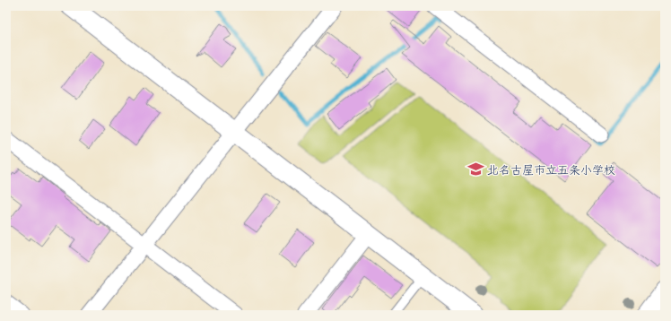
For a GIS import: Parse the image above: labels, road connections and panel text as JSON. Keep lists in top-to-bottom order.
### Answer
{
  "places": {
    "school or university": ["北名古屋市立五条小学校"]
  }
}
